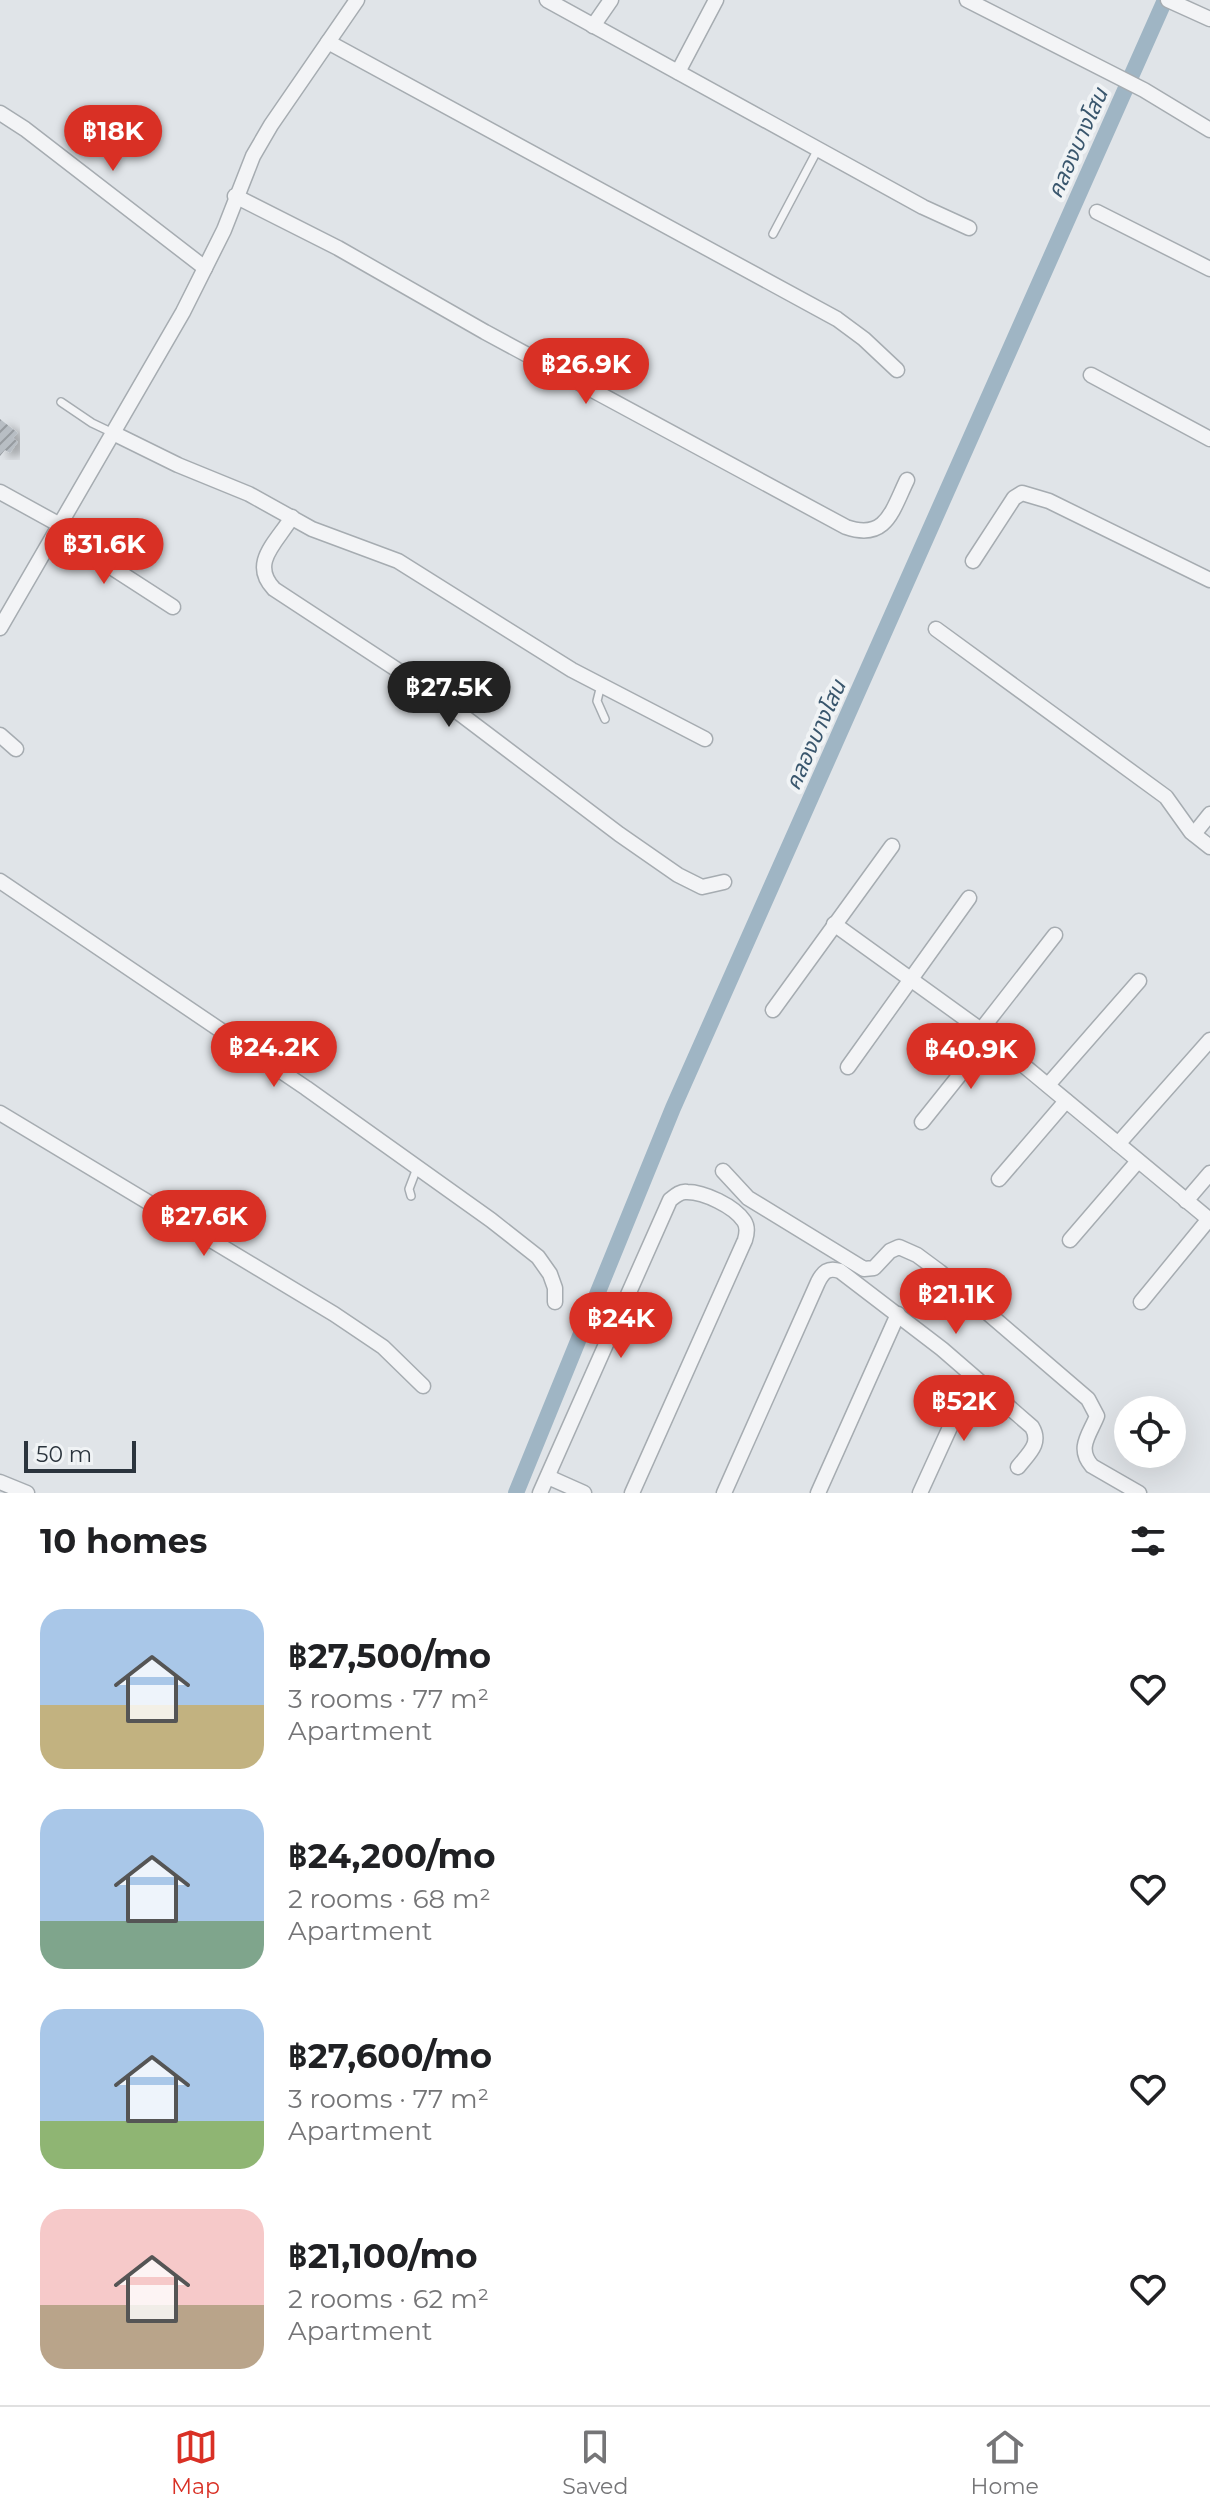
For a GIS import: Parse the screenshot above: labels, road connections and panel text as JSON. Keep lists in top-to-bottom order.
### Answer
{
  "water": ["คลองบางโสน"],
  "scale_bar": "50 m",
  "page": {
    "price": [
      "฿18K",
      "฿26.9K",
      "฿31.6K",
      "฿27.5K",
      "฿24.2K",
      "฿40.9K",
      "฿27.6K",
      "฿21.1K",
      "฿24K",
      "฿52K"
    ],
    "scale": "50 m",
    "heading": "10 homes",
    "list": [
      {
        "name": "฿27,500/mo",
        "note": "3 rooms · 77 m² · Apartment"
      },
      {
        "name": "฿24,200/mo",
        "note": "2 rooms · 68 m² · Apartment"
      },
      {
        "name": "฿27,600/mo",
        "note": "3 rooms · 77 m² · Apartment"
      },
      {
        "name": "฿21,100/mo",
        "note": "2 rooms · 62 m² · Apartment"
      }
    ],
    "tabs": ["Map", "Saved", "Home"]
  }
}
